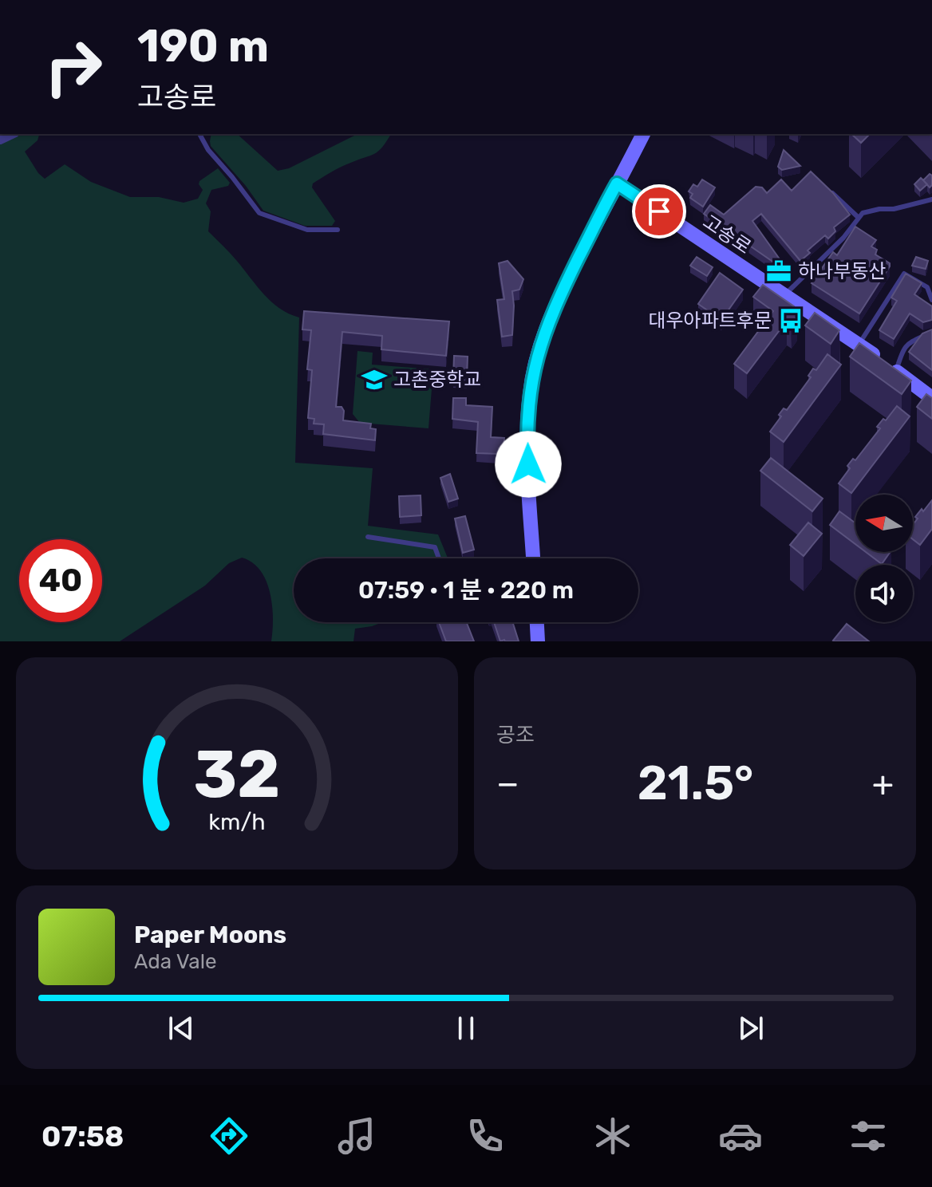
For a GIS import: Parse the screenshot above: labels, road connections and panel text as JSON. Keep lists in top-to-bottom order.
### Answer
{
  "streets": {
    "street": ["고송로"]
  },
  "places": {
    "office": ["하나부동산"],
    "bus stop": ["대우아파트후문"],
    "school or university": ["고촌중학교"]
  },
  "north": "left",
  "page": {
    "turn": ["190 m", "고송로"],
    "limit": "40",
    "trip": "07:59 · 1 분 · 220 m",
    "tile": "공조",
    "heat": ["−", "21.5°", "+"],
    "song": ["Paper Moons", "Ada Vale"],
    "tabs": "07:58",
    "gauge": ["32", "km/h"]
  }
}
